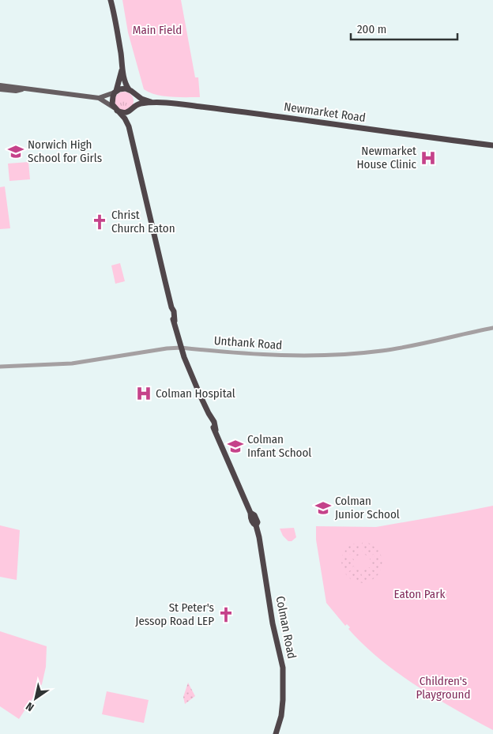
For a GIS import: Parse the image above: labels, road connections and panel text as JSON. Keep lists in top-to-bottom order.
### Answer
{
  "streets": {
    "highway": ["Newmarket Road", "Colman Road"],
    "street": ["Unthank Road"]
  },
  "crossings": [
    ["Unthank Road", "Colman Road"]
  ],
  "parks": ["Main Field", "Eaton Park", "Children's Playground"],
  "places": {
    "school or university": ["Norwich High School for Girls", "Colman Infant School", "Colman Junior School"],
    "hospital": ["Newmarket House Clinic", "Colman Hospital"],
    "church": ["Christ Church Eaton", "St Peter's Jessop Road LEP"]
  },
  "scale_bar": "200 m",
  "north": "bottom left"
}
